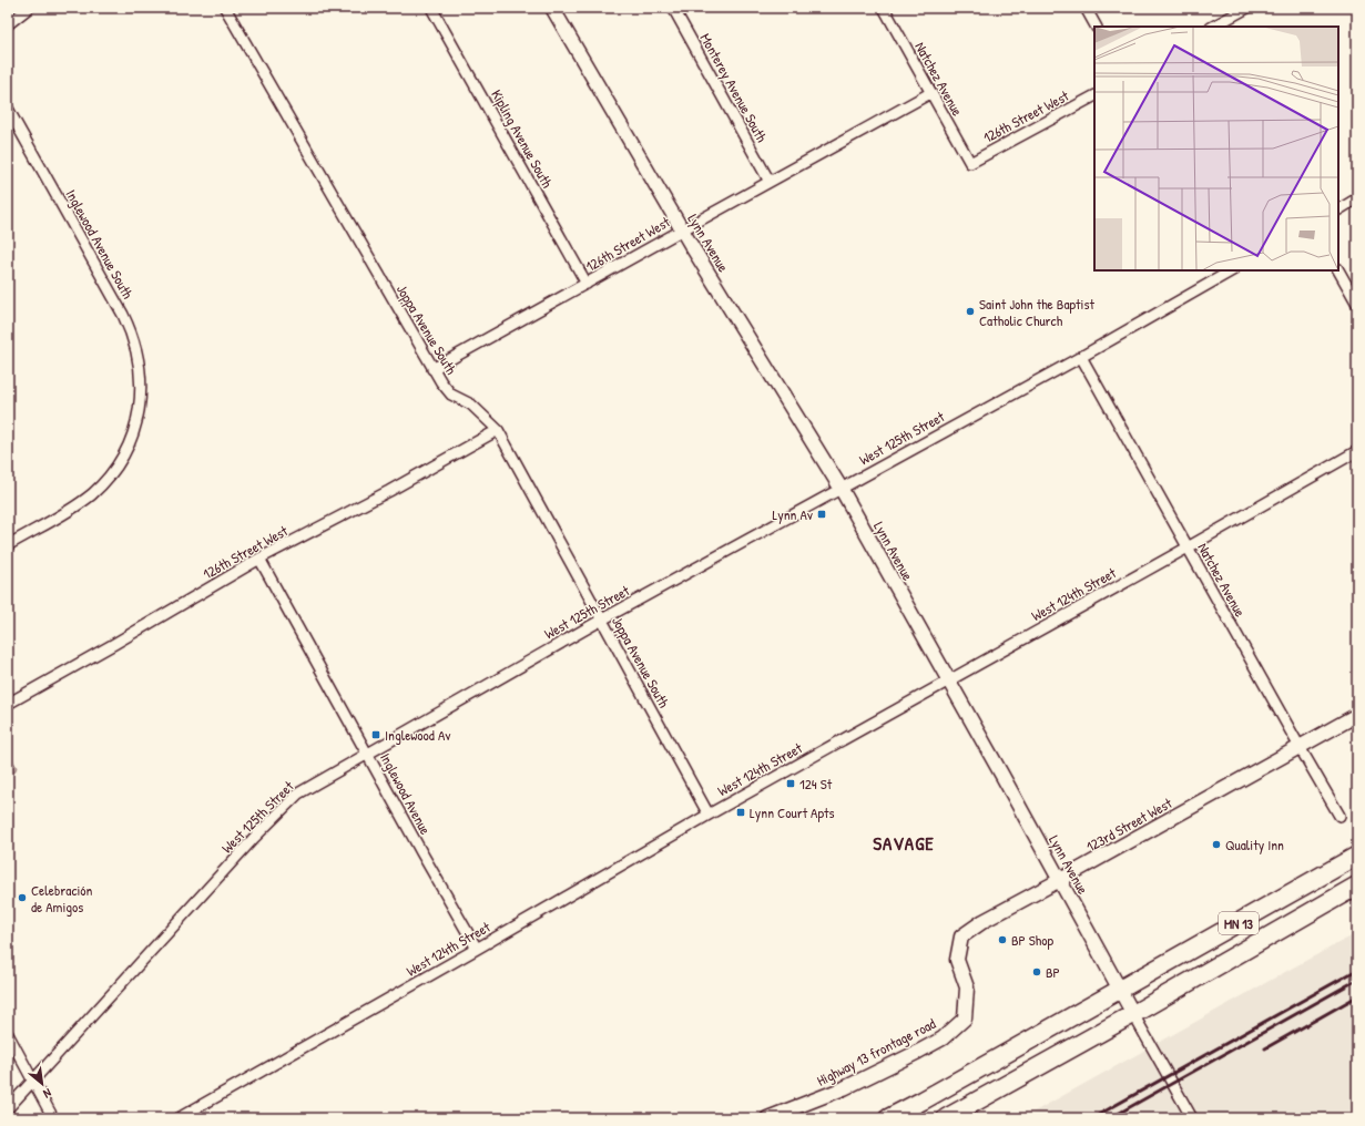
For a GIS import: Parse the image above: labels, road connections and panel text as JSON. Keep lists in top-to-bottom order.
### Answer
{
  "streets": {
    "highway": ["MN 13"],
    "main road": ["Lynn Avenue", "123rd Street West", "Highway 13 frontage road"],
    "street": [
      "Natchez Avenue",
      "Monterey Avenue South",
      "126th Street West",
      "Kipling Avenue South",
      "Inglewood Avenue South",
      "Joppa Avenue South",
      "West 125th Street",
      "West 124th Street",
      "Inglewood Avenue"
    ]
  },
  "crossings": [
    ["Natchez Avenue", "126th Street West"],
    ["Natchez Avenue", "West 125th Street"],
    ["Natchez Avenue", "West 124th Street"],
    ["Natchez Avenue", "123rd Street West"],
    ["Monterey Avenue South", "126th Street West"],
    ["126th Street West", "Kipling Avenue South"],
    ["126th Street West", "Lynn Avenue"],
    ["126th Street West", "Joppa Avenue South"],
    ["126th Street West", "Inglewood Avenue"],
    ["Lynn Avenue", "West 125th Street"],
    ["Lynn Avenue", "West 124th Street"],
    ["Lynn Avenue", "123rd Street West"],
    ["Lynn Avenue", "MN 13"],
    ["Joppa Avenue South", "West 125th Street"],
    ["Joppa Avenue South", "West 124th Street"],
    ["West 125th Street", "Inglewood Avenue"],
    ["West 124th Street", "Inglewood Avenue"],
    ["123rd Street West", "Highway 13 frontage road"]
  ],
  "districts": ["SAVAGE"],
  "places": {
    "other": [
      "Saint John the Baptist Catholic Church",
      "Quality Inn",
      "Celebración de Amigos",
      "BP Shop",
      "BP"
    ],
    "transit": [
      "Lynn Av",
      "Inglewood Av",
      "124 St",
      "Lynn Court Apts"
    ]
  },
  "north": "bottom right"
}
